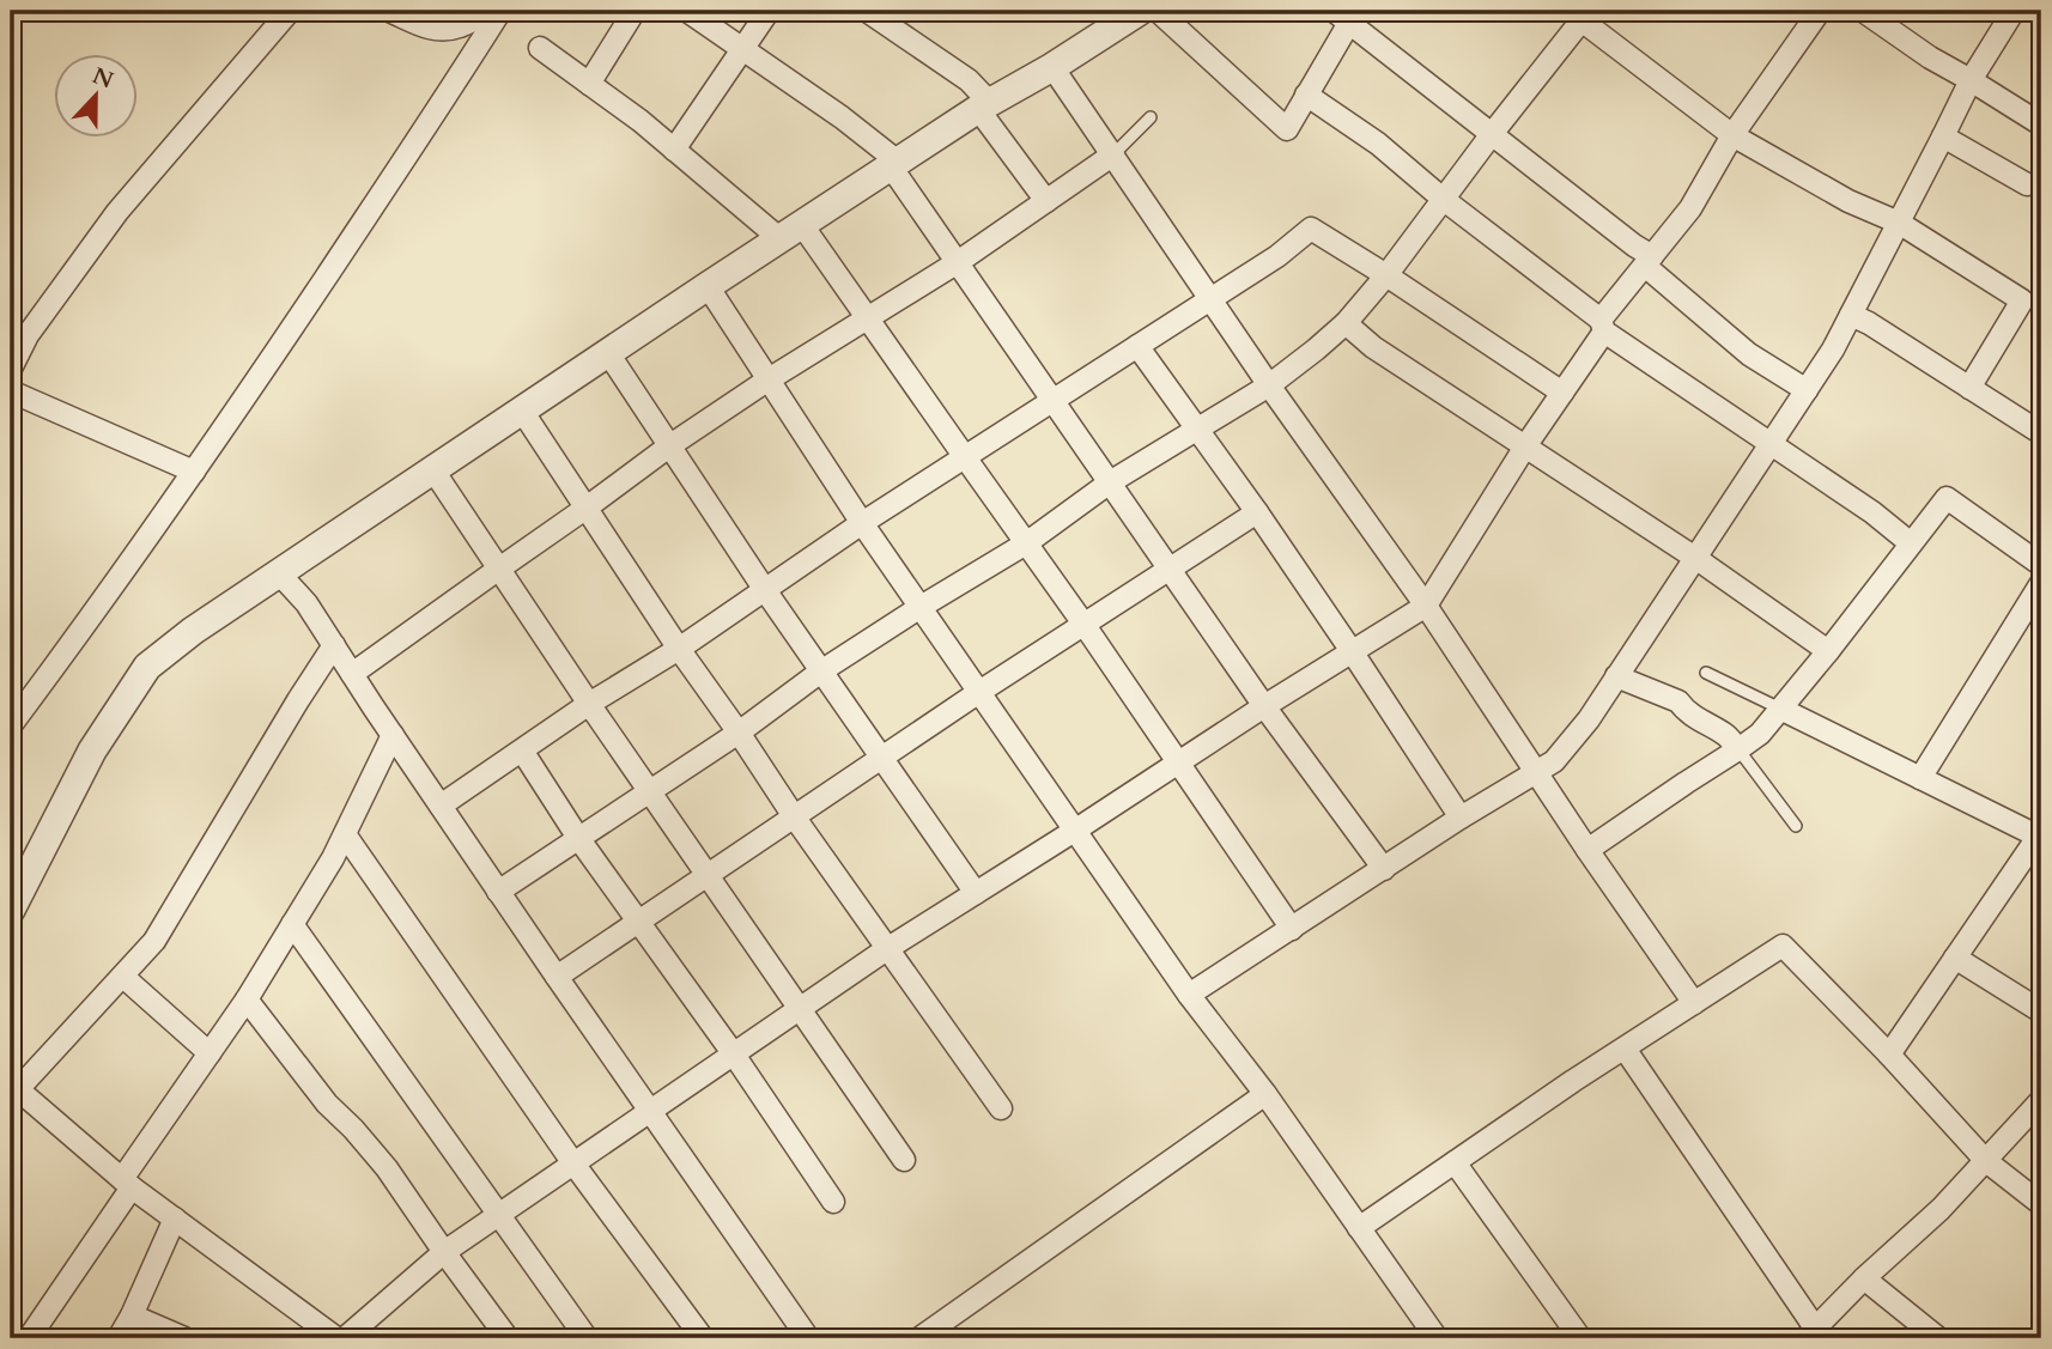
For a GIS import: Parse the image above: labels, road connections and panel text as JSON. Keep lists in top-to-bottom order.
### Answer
{
  "north": "top"
}
